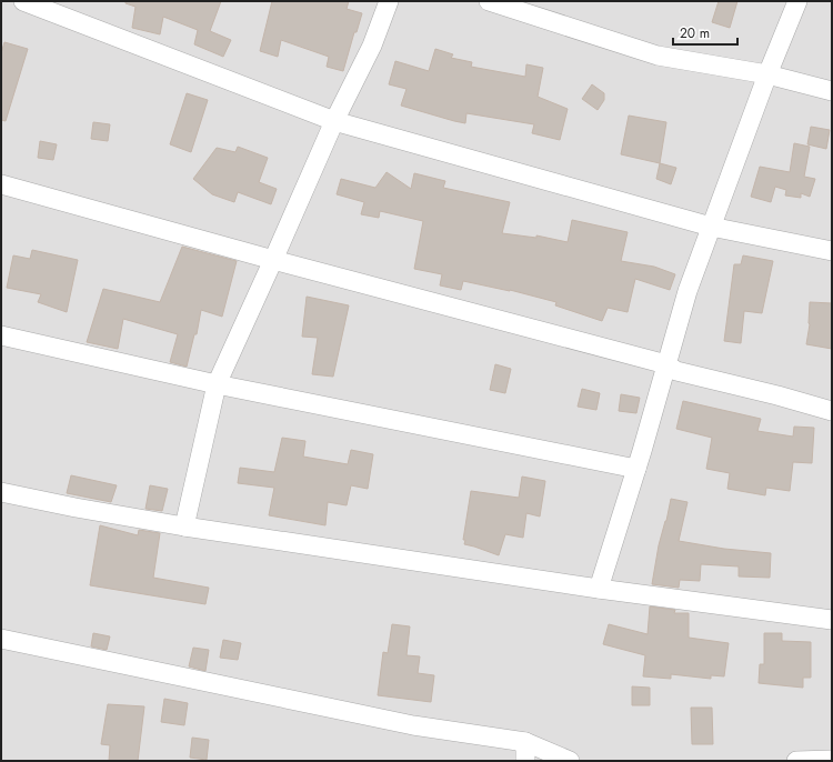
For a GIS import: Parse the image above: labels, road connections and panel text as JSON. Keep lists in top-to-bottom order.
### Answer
{
  "scale_bar": "20 m"
}
